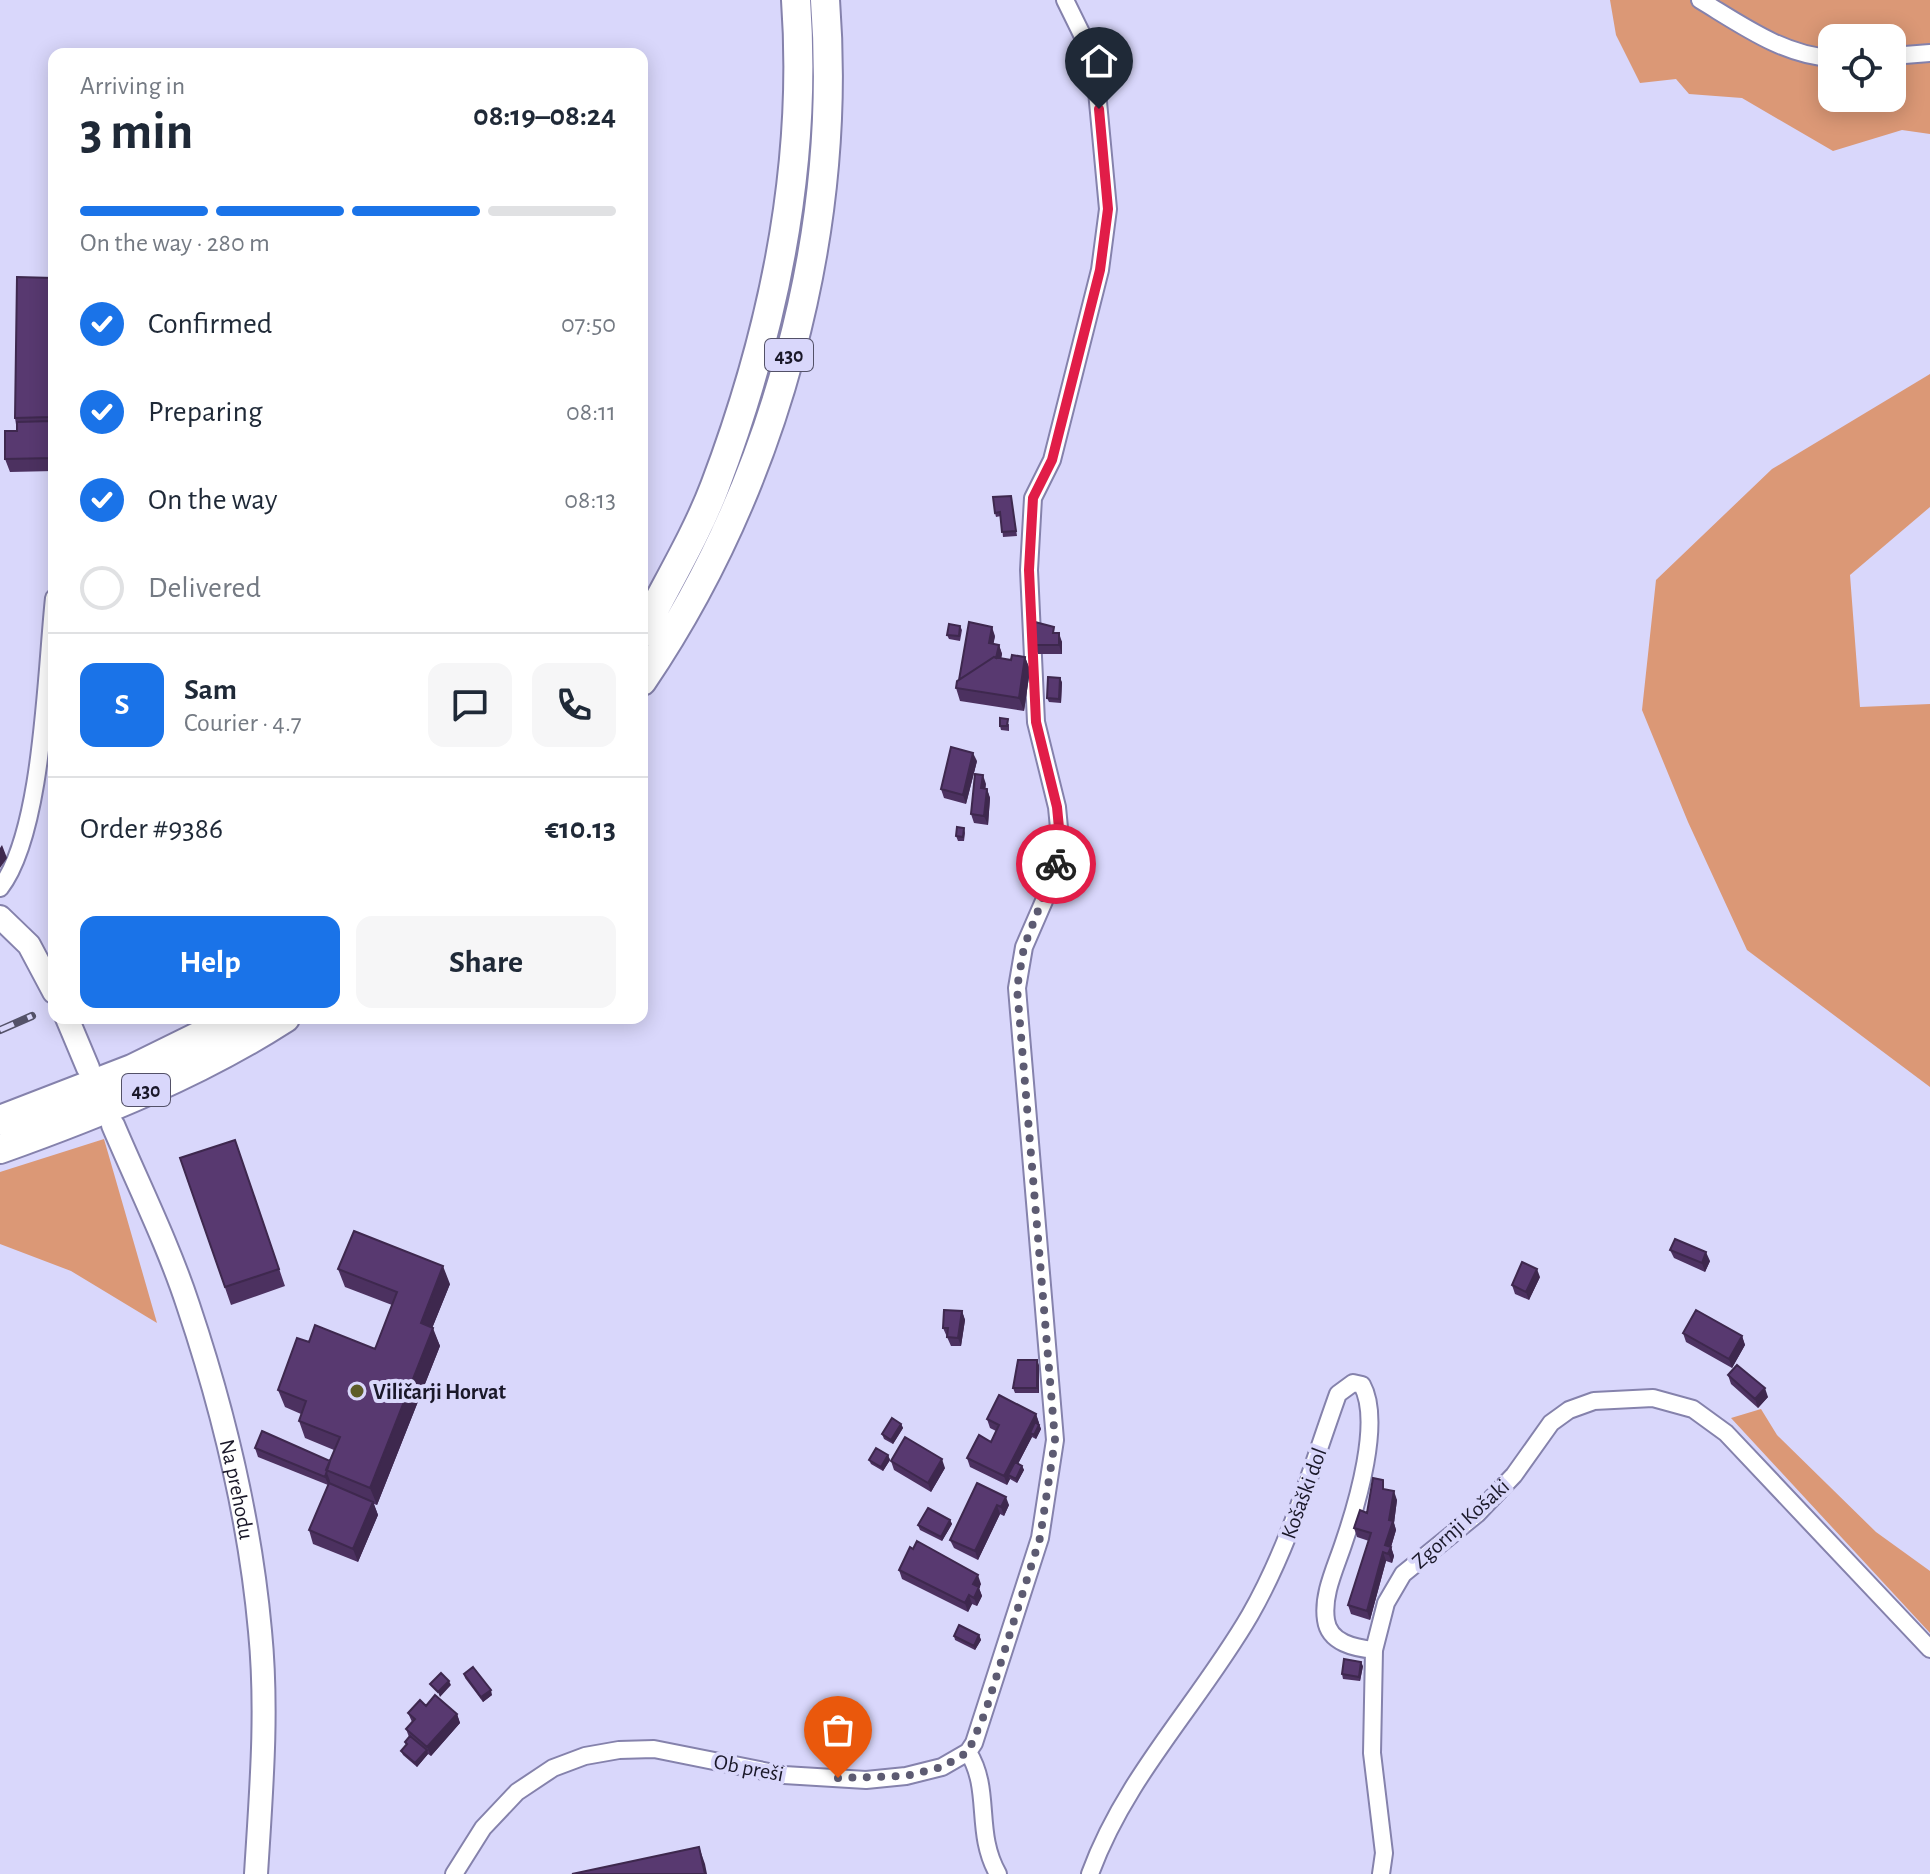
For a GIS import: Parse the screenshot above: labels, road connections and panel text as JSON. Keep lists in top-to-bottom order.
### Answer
{
  "streets": {
    "highway": ["430"],
    "street": [
      "Na prehodu",
      "Košaški dol",
      "Zgornji Košaki",
      "Ob preši"
    ]
  },
  "crossings": [
    ["Košaški dol", "Zgornji Košaki"]
  ],
  "places": ["Viličarji Horvat"],
  "page": {
    "heading": ["3 min", "Arriving in", "08:19–08:24"],
    "panel": [
      "Sam",
      "Courier · 4.7",
      "Order #9386",
      "€10.13"
    ],
    "bar": "On the way · 280 m",
    "list": [
      ["Confirmed", "07:50"],
      ["Preparing", "08:11"],
      ["On the way", "08:13"],
      "Delivered"
    ],
    "round": "S",
    "buttons": ["Help", "Share"]
  }
}
